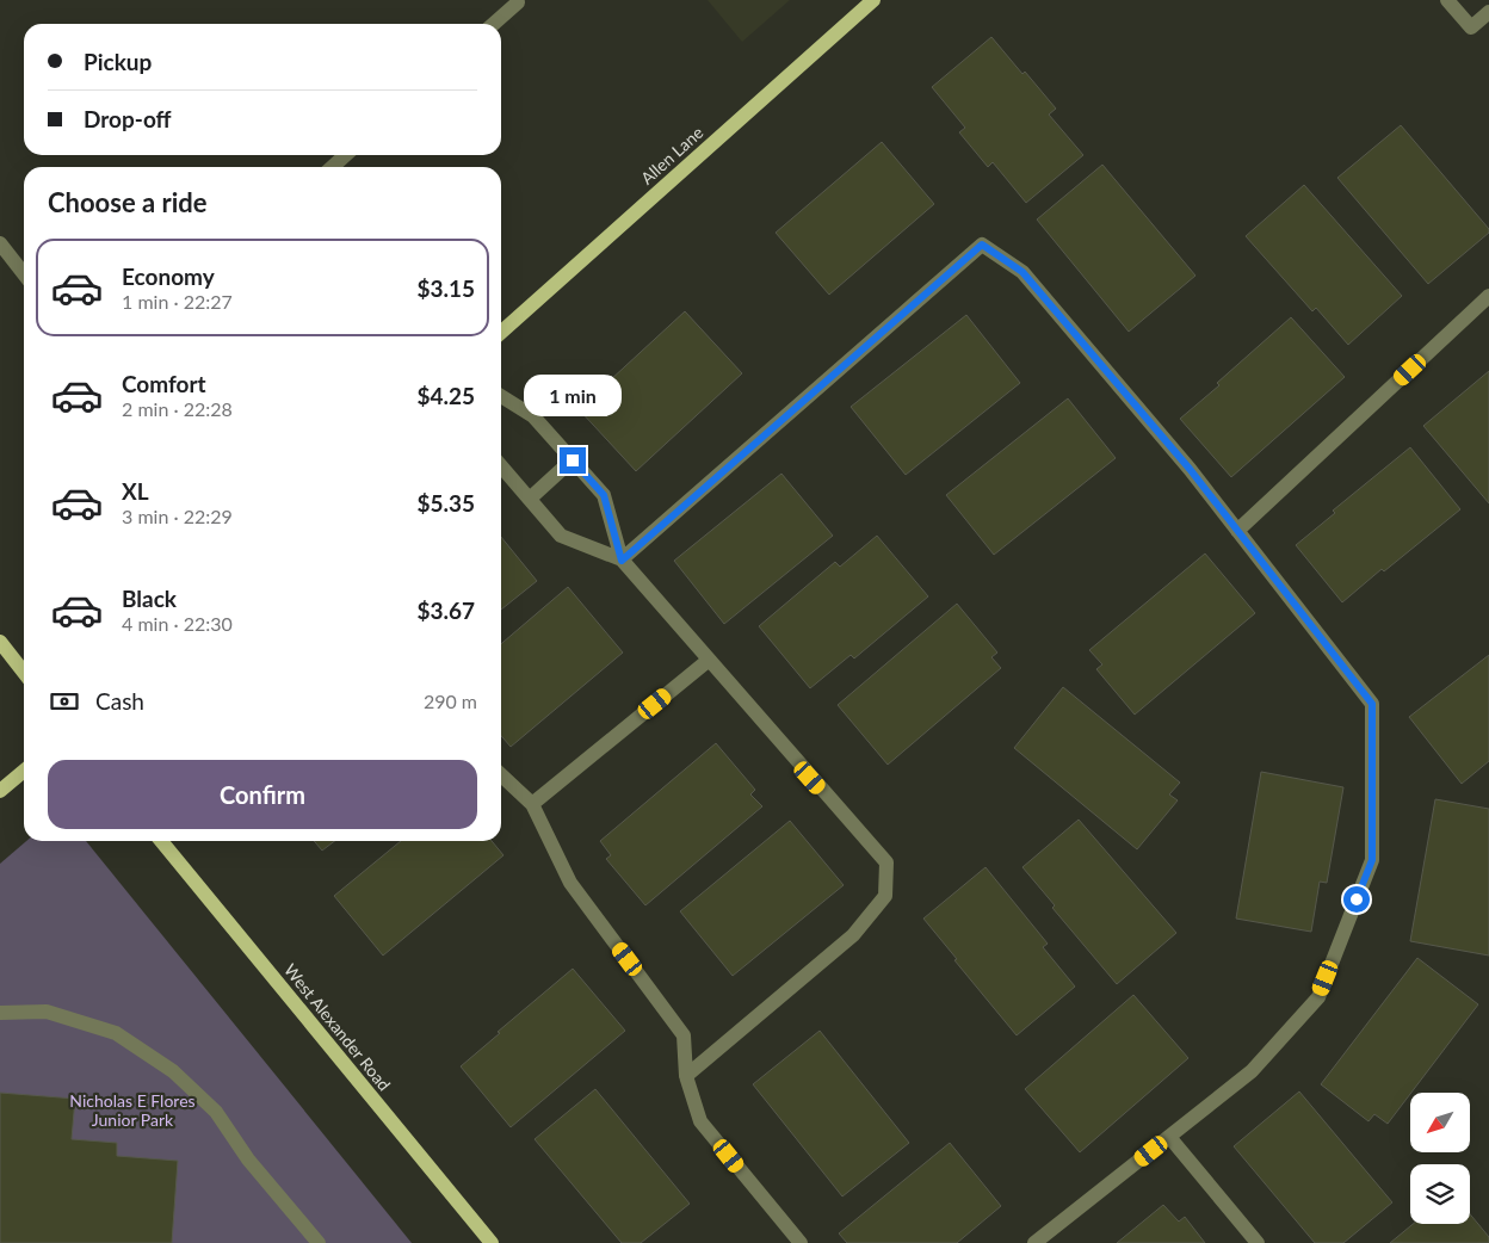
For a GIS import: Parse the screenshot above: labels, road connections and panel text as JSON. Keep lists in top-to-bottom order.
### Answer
{
  "streets": {
    "main road": ["Allen Lane", "West Alexander Road"]
  },
  "parks": ["Nicholas E Flores Junior Park"],
  "north": "bottom left",
  "page": {
    "banner": ["Pickup", "Drop-off"],
    "heading": "Choose a ride",
    "list": [
      {
        "name": "Economy",
        "note": "1 min · 22:27",
        "value": "$3.15"
      },
      {
        "name": "Comfort",
        "note": "2 min · 22:28",
        "value": "$4.25"
      },
      {
        "name": "XL",
        "note": "3 min · 22:29",
        "value": "$5.35"
      },
      {
        "name": "Black",
        "note": "4 min · 22:30",
        "value": "$3.67"
      }
    ],
    "bubble": "1 min",
    "pay": ["Cash", "290 m"],
    "buttons": "Confirm"
  }
}
